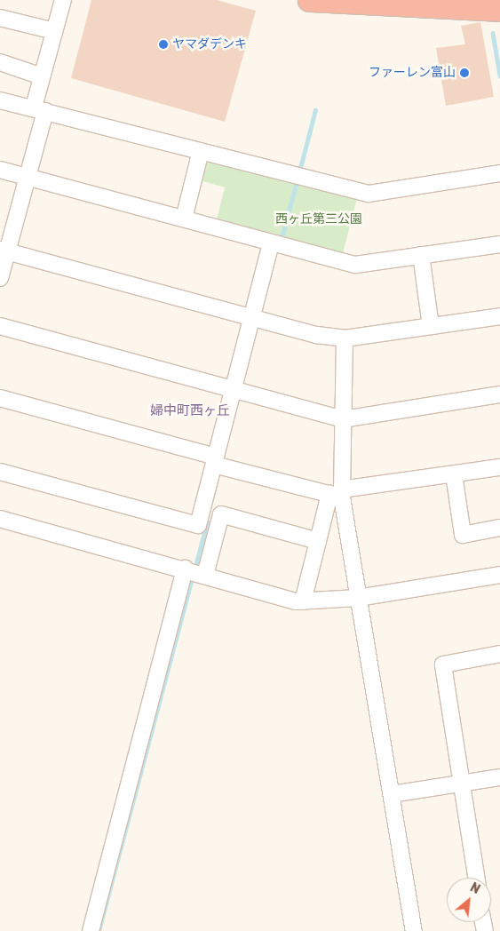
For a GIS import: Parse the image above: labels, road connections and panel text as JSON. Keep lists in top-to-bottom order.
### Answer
{
  "districts": ["婦中町西ヶ丘"],
  "parks": ["西ヶ丘第三公園"],
  "places": ["ヤマダデンキ", "ファーレン富山"],
  "north": "top right"
}
